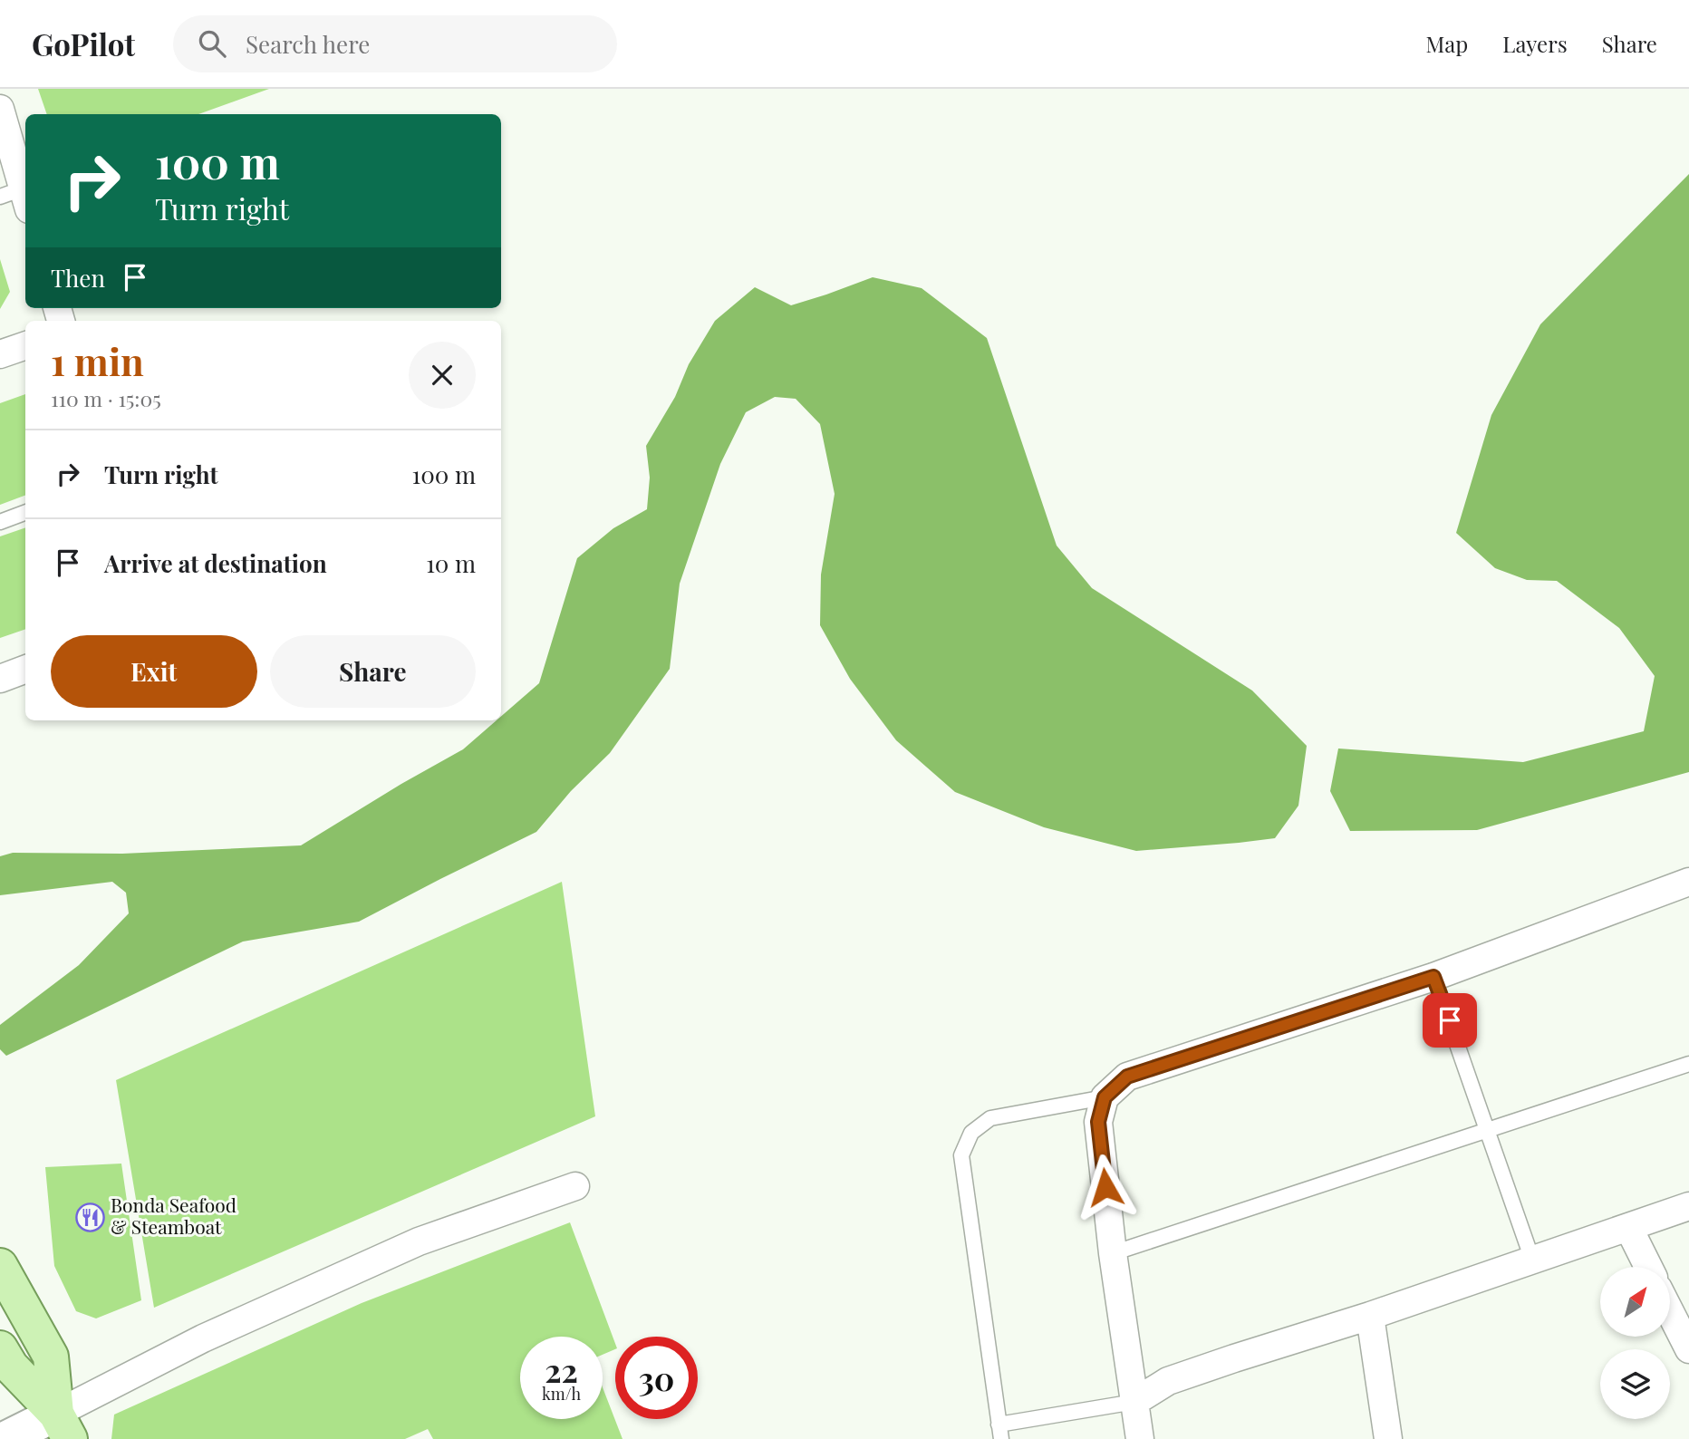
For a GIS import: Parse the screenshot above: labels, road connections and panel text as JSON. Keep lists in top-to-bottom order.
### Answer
{
  "places": {
    "restaurant": ["Bonda Seafood & Steamboat"]
  },
  "north": "top right",
  "page": {
    "header": "GoPilot",
    "search": "Search here",
    "nav": ["Map", "Layers", "Share"],
    "turn": ["100 m", "Turn right"],
    "then": "Then",
    "heading": ["1 min", "110 m · 15:05"],
    "list": [
      {
        "name": "Turn right",
        "value": "100 m"
      },
      {
        "name": "Arrive at destination",
        "value": "10 m"
      }
    ],
    "buttons": ["Exit", "Share"],
    "speed": "22 km/h",
    "limit": "30"
  }
}
